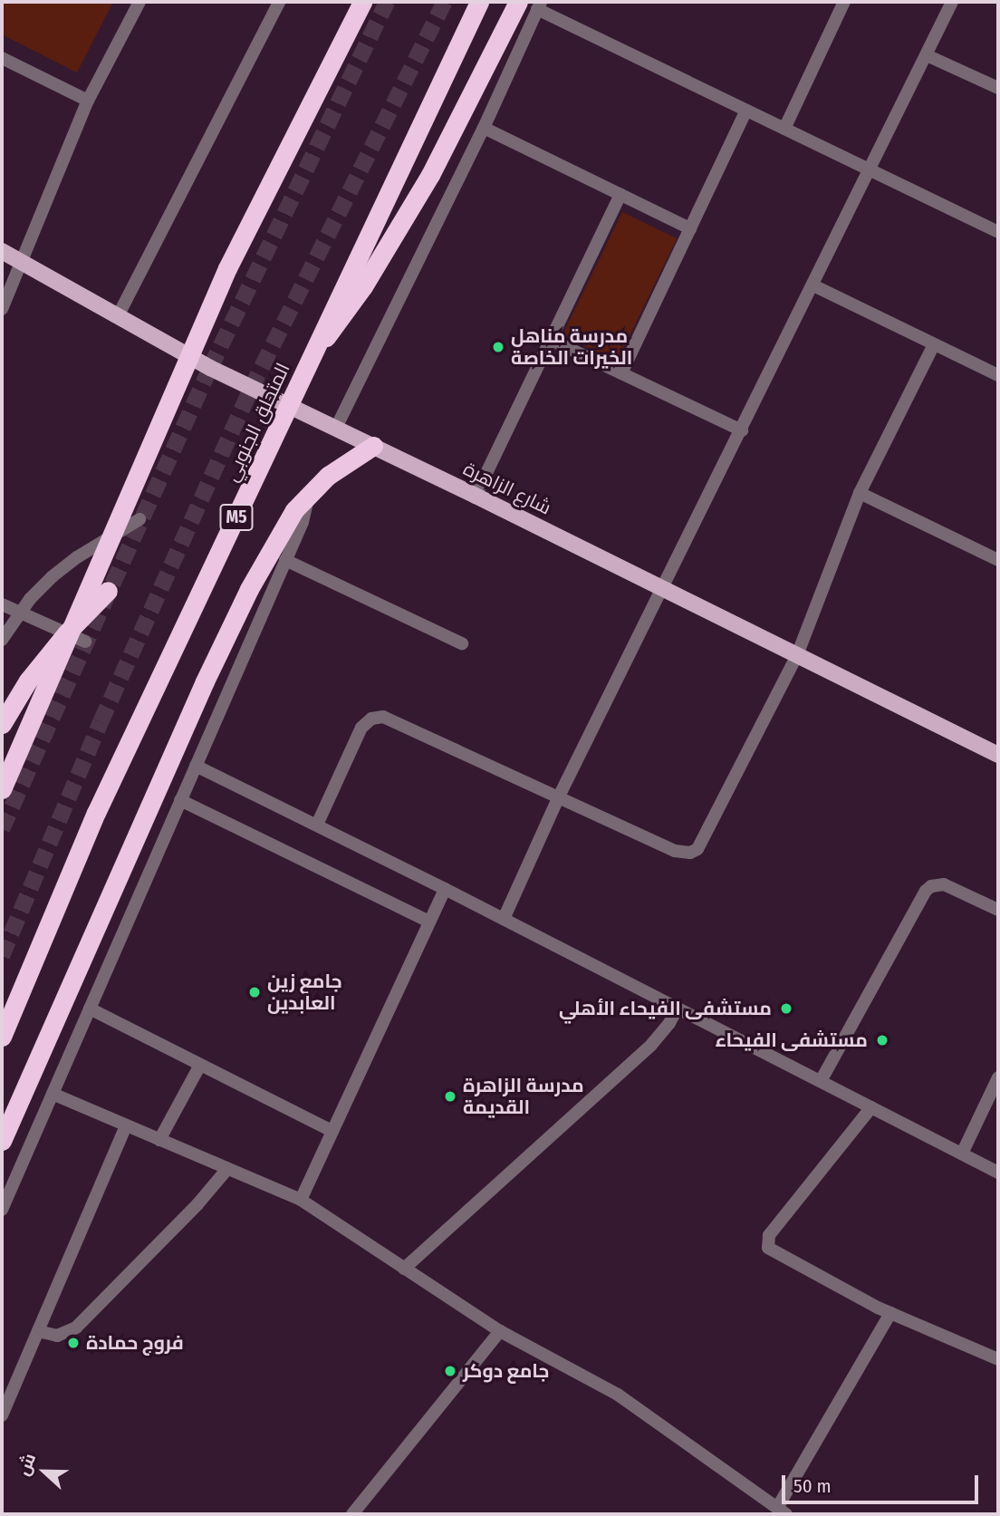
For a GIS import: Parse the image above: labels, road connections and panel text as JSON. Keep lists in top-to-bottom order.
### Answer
{
  "streets": {
    "highway": ["المتحلق الجنوبي", "M5"],
    "main road": ["شارع الزاهرة"]
  },
  "places": [
    "مدرسة مناهل الخيرات الخاصة",
    "جامع زين العابدين",
    "مستشفى الفيحاء الأهلي",
    "مستشفى الفيحاء",
    "مدرسة الزاهرة القديمة",
    "فروج حمادة",
    "جامع دوكر"
  ],
  "scale_bar": "50 m",
  "north": "left"
}
